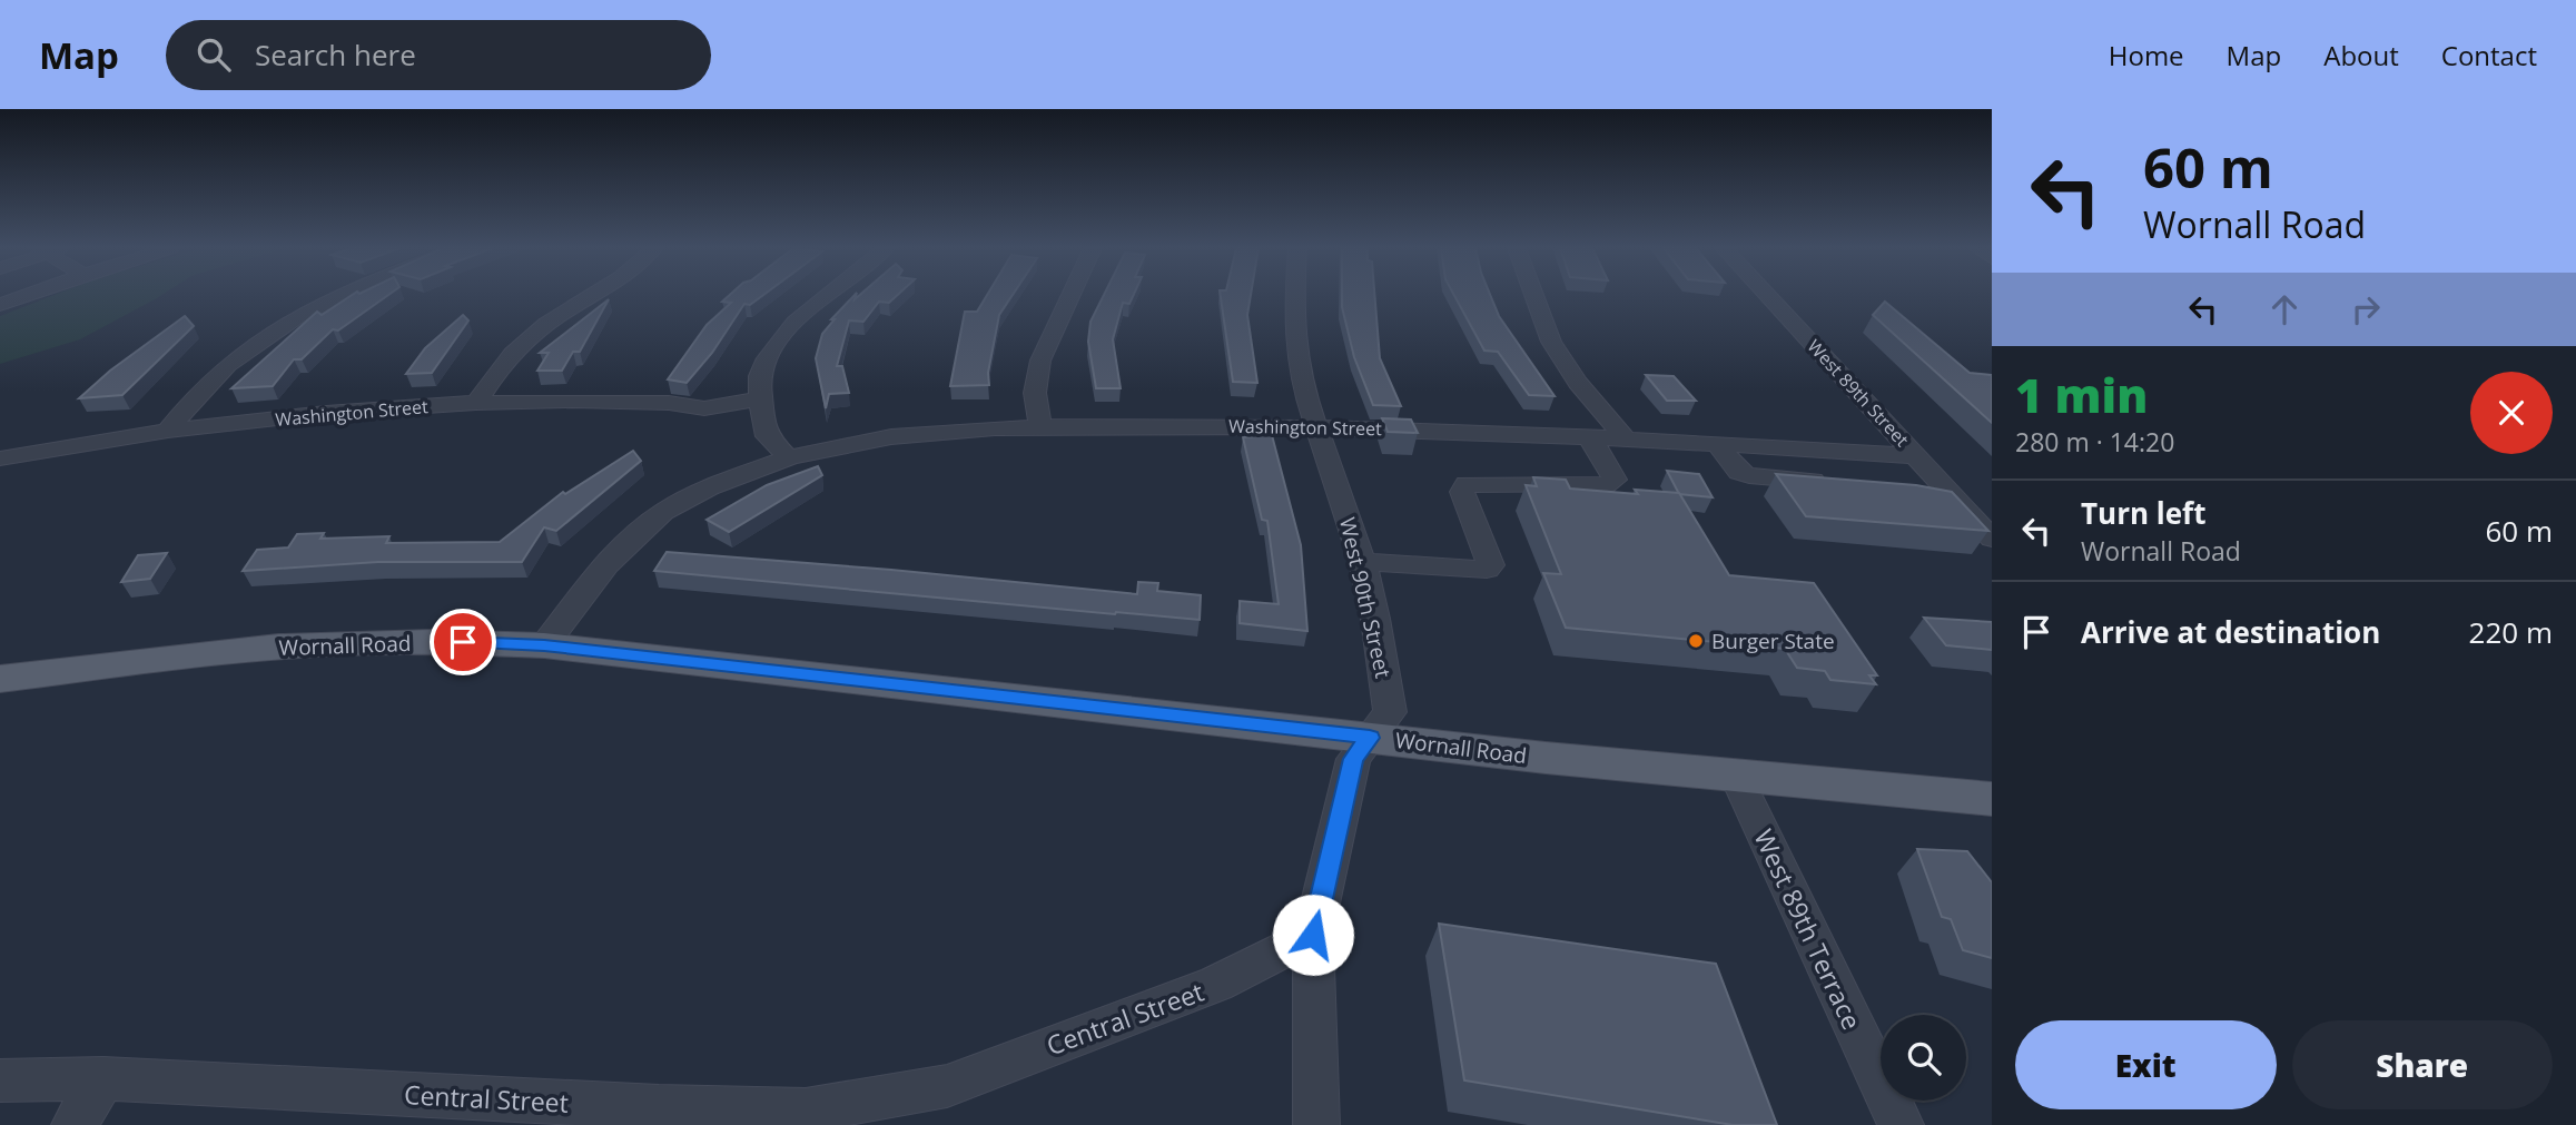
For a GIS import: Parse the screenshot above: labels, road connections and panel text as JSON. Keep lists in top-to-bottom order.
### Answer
{
  "streets": {
    "main road": ["Wornall Road"],
    "street": [
      "West 89th Street",
      "Washington Street",
      "West 90th Street",
      "West 89th Terrace",
      "Central Street"
    ]
  },
  "crossings": [
    ["West 89th Street", "Washington Street"],
    ["Washington Street", "West 90th Street"],
    ["Washington Street", "Wornall Road"],
    ["West 90th Street", "Wornall Road"],
    ["West 90th Street", "Central Street"],
    ["Wornall Road", "West 89th Terrace"]
  ],
  "places": ["Burger State"],
  "page": {
    "header": "Map",
    "search": "Search here",
    "nav": [
      "Home",
      "Map",
      "About",
      "Contact"
    ],
    "turn": ["60 m", "Wornall Road"],
    "heading": ["1 min", "280 m · 14:20"],
    "list": [
      {
        "name": "Turn left",
        "note": "Wornall Road",
        "value": "60 m"
      },
      {
        "name": "Arrive at destination",
        "value": "220 m"
      }
    ],
    "buttons": ["Exit", "Share"]
  }
}
